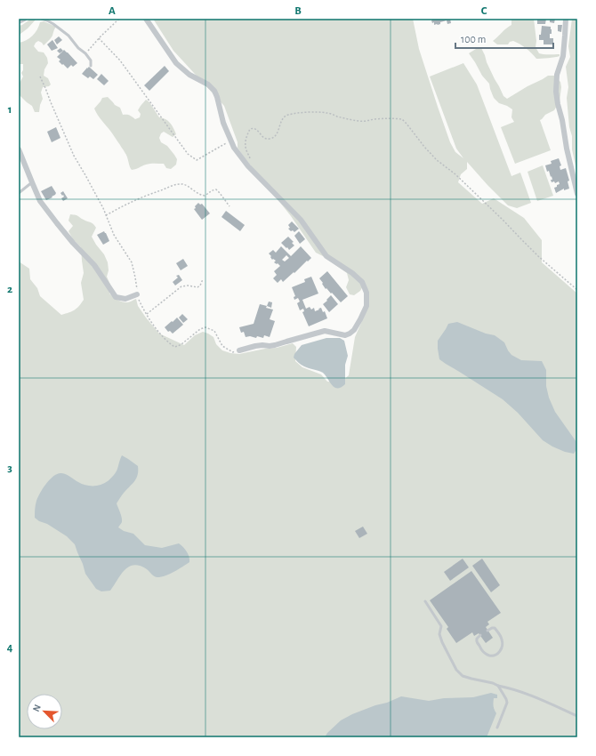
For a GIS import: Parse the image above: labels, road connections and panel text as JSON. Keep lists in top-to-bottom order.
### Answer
{
  "scale_bar": "100 m",
  "north": "top left",
  "grid": {
    "columns": ["A", "B", "C"],
    "rows": [
      "1",
      "2",
      "3",
      "4"
    ]
  }
}
